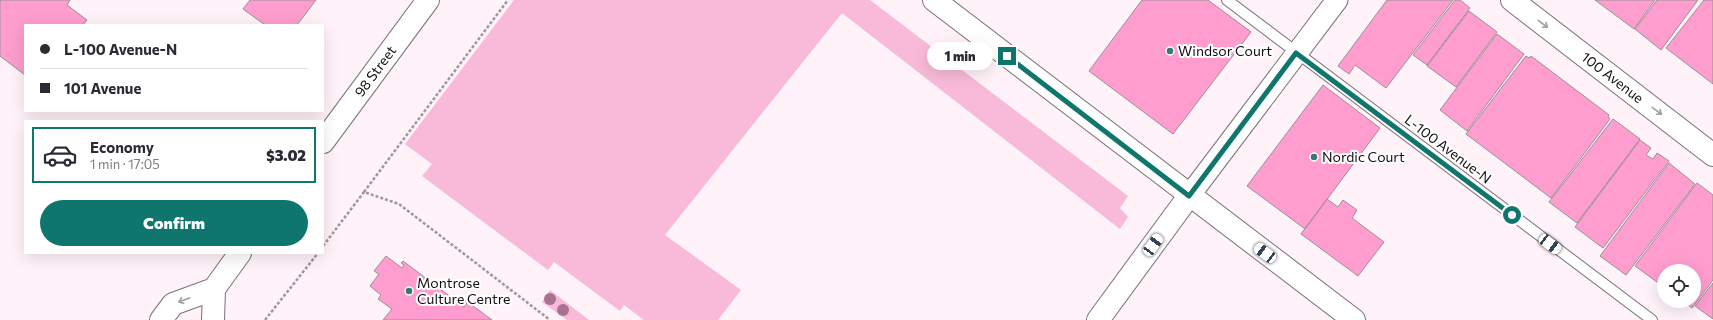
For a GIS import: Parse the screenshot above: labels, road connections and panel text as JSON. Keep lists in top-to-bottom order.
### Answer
{
  "streets": {
    "street": ["98 Street", "100 Avenue"],
    "lane": ["L-100 Avenue-N"]
  },
  "one_way": ["100 Avenue"],
  "places": ["Windsor Court", "Nordic Court", "Montrose Culture Centre"],
  "page": {
    "banner": ["L-100 Avenue-N", "101 Avenue"],
    "bubble": "1 min",
    "list": [
      {
        "name": "Economy",
        "note": "1 min · 17:05",
        "value": "$3.02"
      }
    ],
    "buttons": "Confirm"
  }
}
